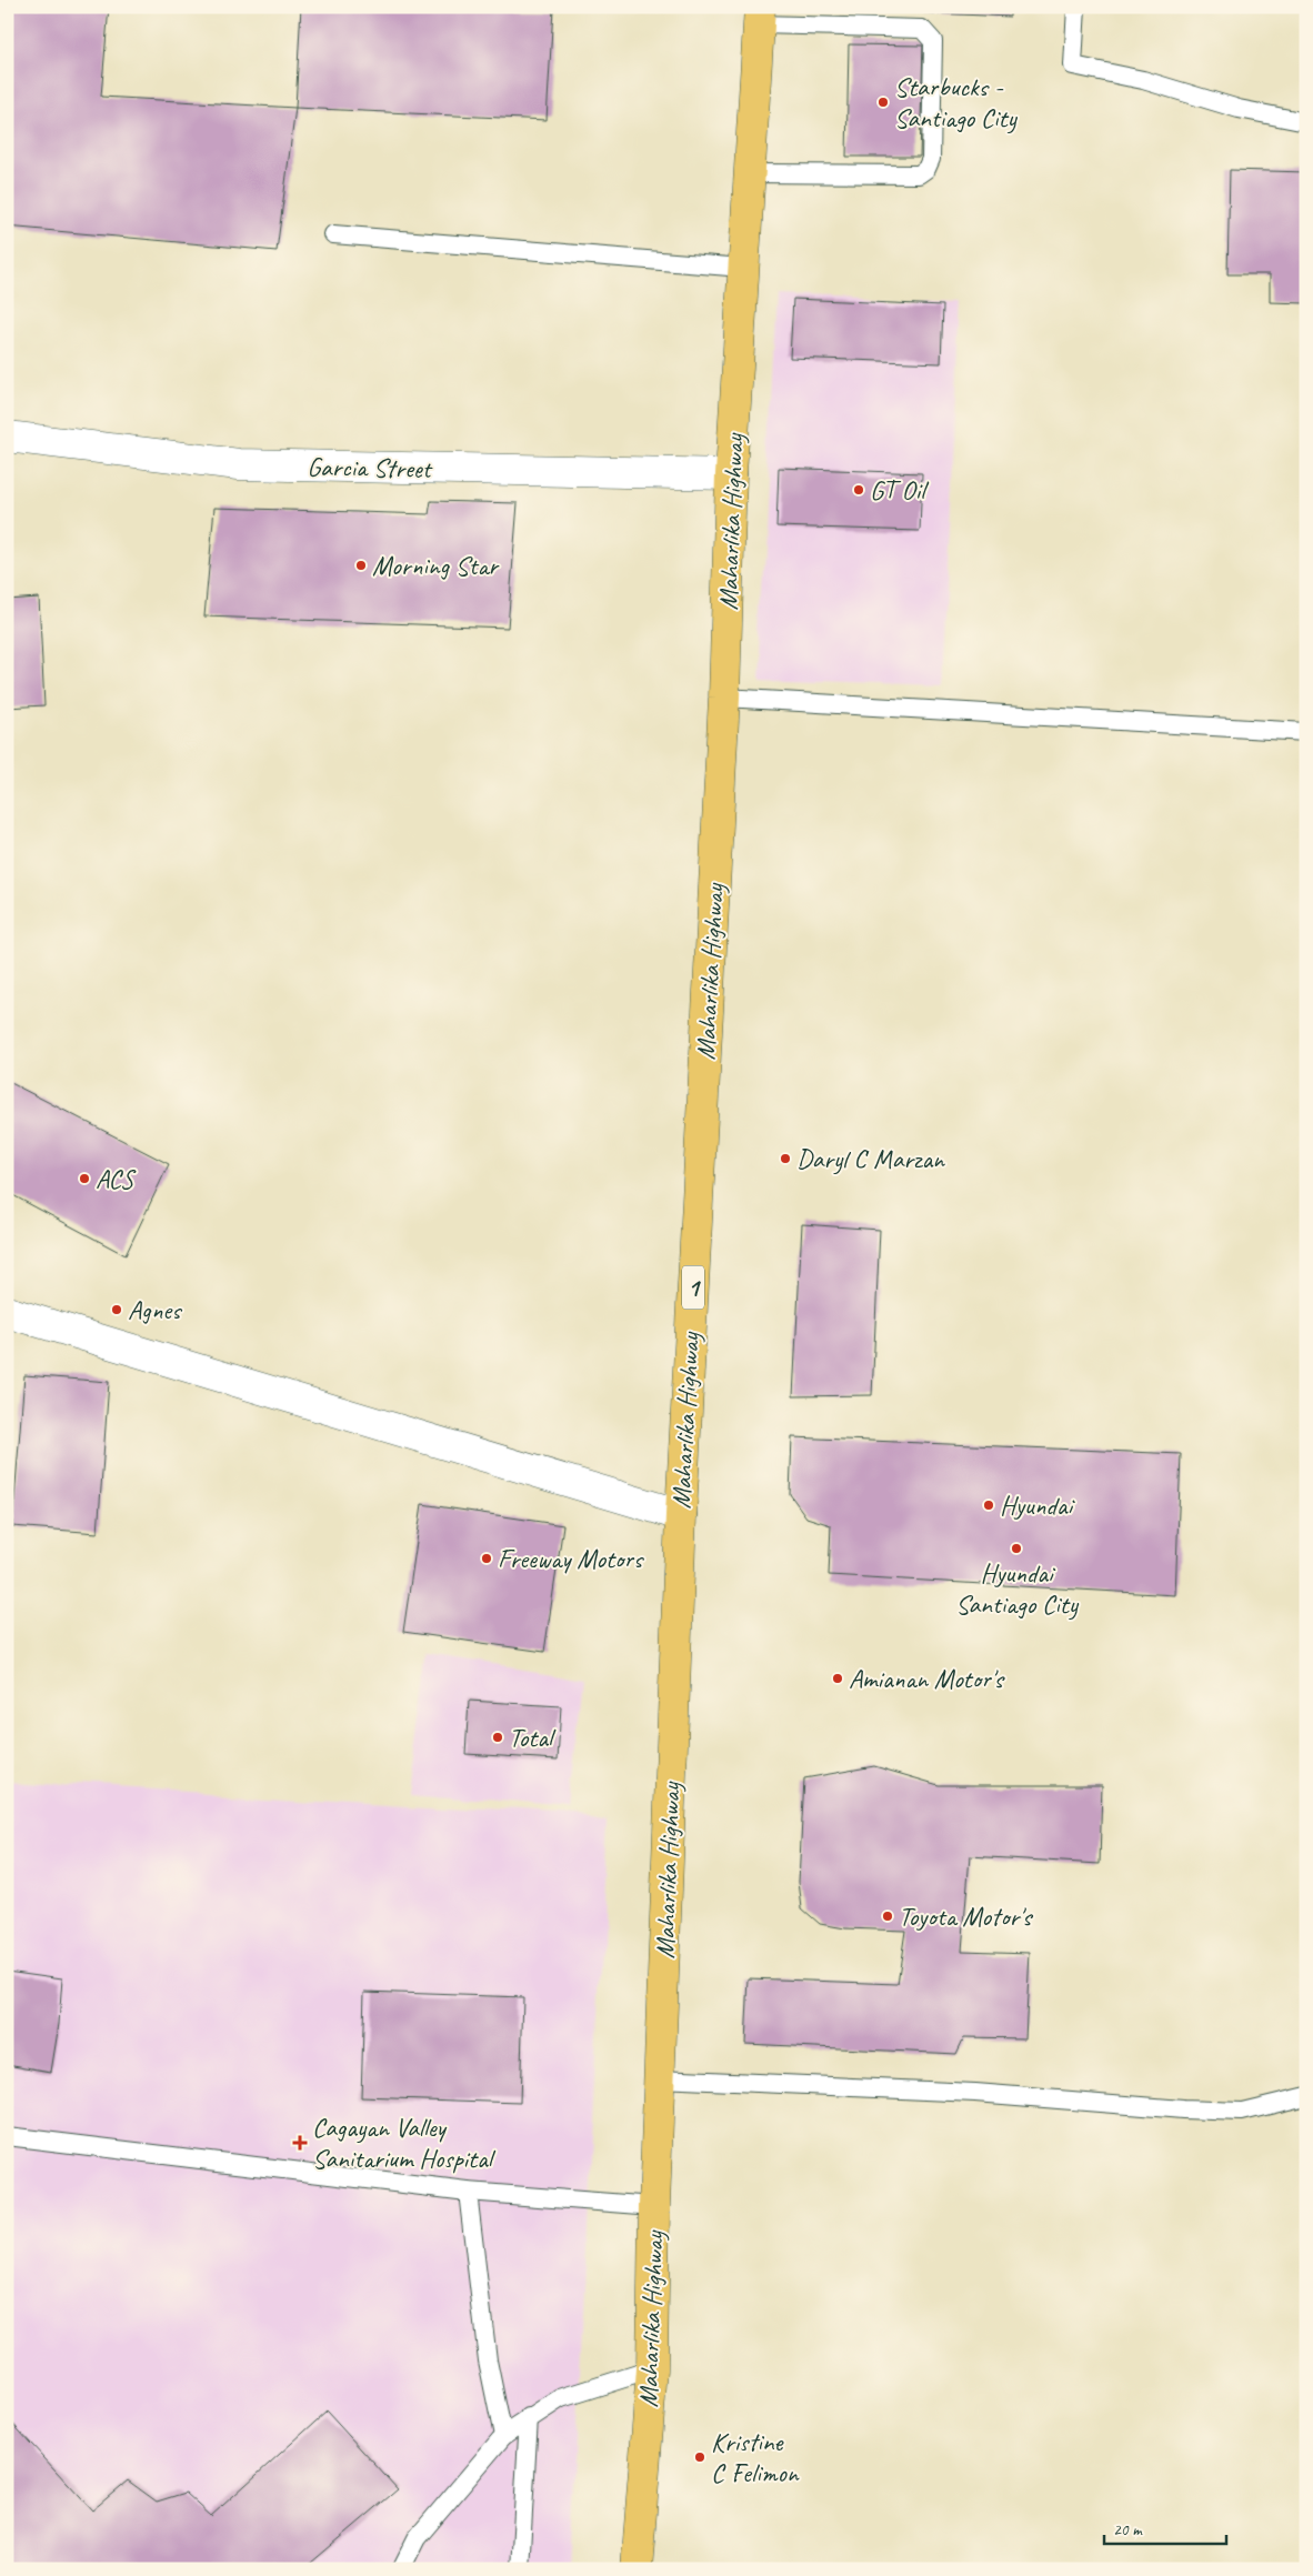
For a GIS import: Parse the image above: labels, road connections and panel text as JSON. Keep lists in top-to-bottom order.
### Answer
{
  "streets": {
    "main road": ["Maharlika Highway", "1"],
    "street": ["Garcia Street"]
  },
  "crossings": [
    ["Garcia Street", "Maharlika Highway"]
  ],
  "places": {
    "other": [
      "Starbucks - Santiago City",
      "GT Oil",
      "Morning Star",
      "Daryl C Marzan",
      "ACS",
      "Agnes",
      "Hyundai",
      "Hyundai Santiago City",
      "Freeway Motors",
      "Amianan Motor's",
      "Total",
      "Toyota Motor's",
      "Kristine C Felimon"
    ],
    "health": ["Cagayan Valley Sanitarium Hospital"]
  },
  "scale_bar": "20 m"
}
